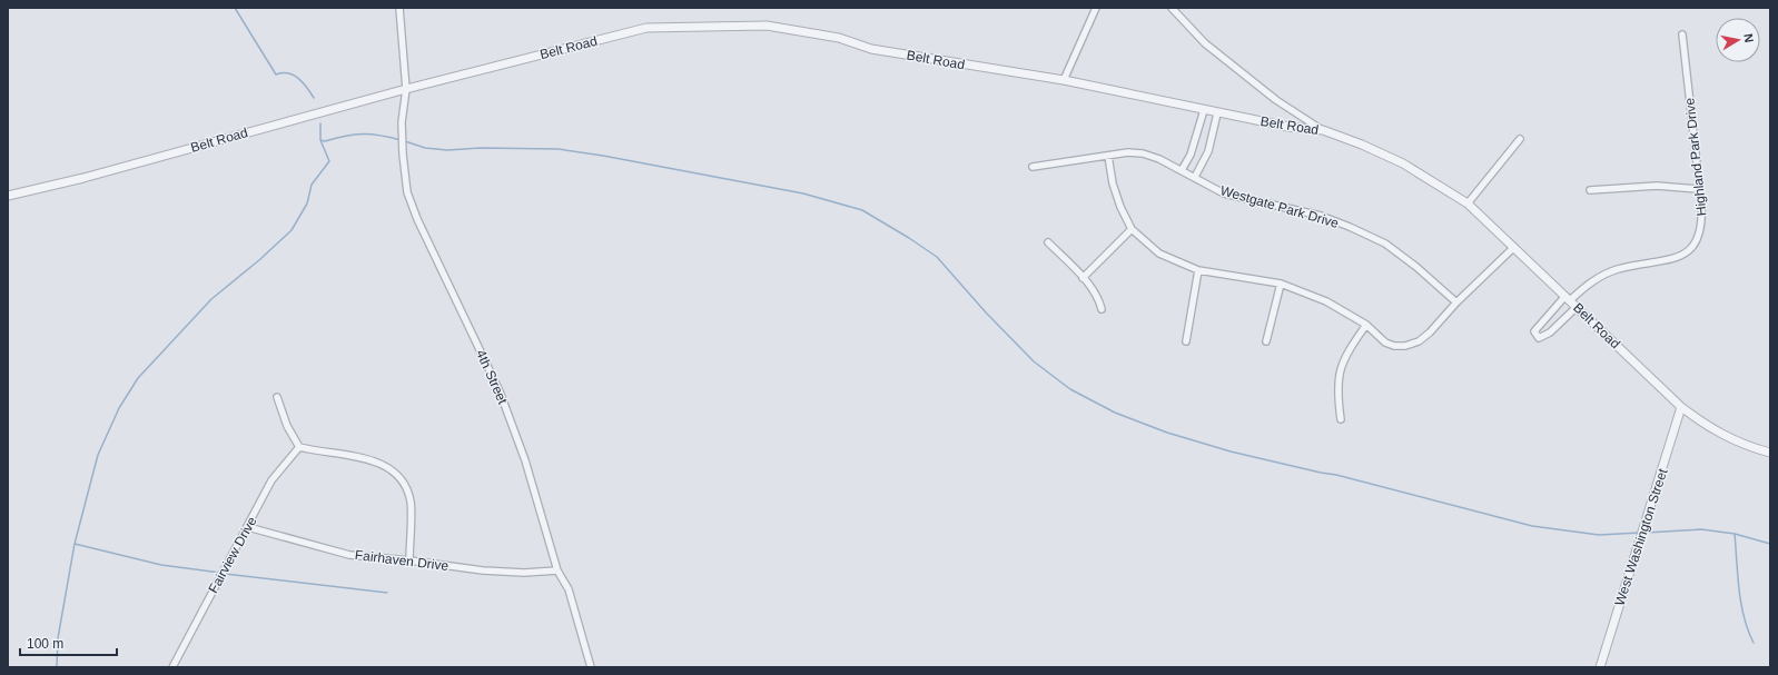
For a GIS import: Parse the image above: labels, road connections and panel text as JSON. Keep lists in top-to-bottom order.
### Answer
{
  "streets": {
    "street": [
      "Belt Road",
      "Highland Park Drive",
      "Westgate Park Drive",
      "4th Street",
      "West Washington Street",
      "Fairview Drive",
      "Fairhaven Drive"
    ]
  },
  "crossings": [
    ["Belt Road", "Highland Park Drive"],
    ["Belt Road", "4th Street"],
    ["Belt Road", "West Washington Street"],
    ["4th Street", "Fairhaven Drive"],
    ["Fairview Drive", "Fairhaven Drive"]
  ],
  "scale_bar": "100 m",
  "north": "right"
}
